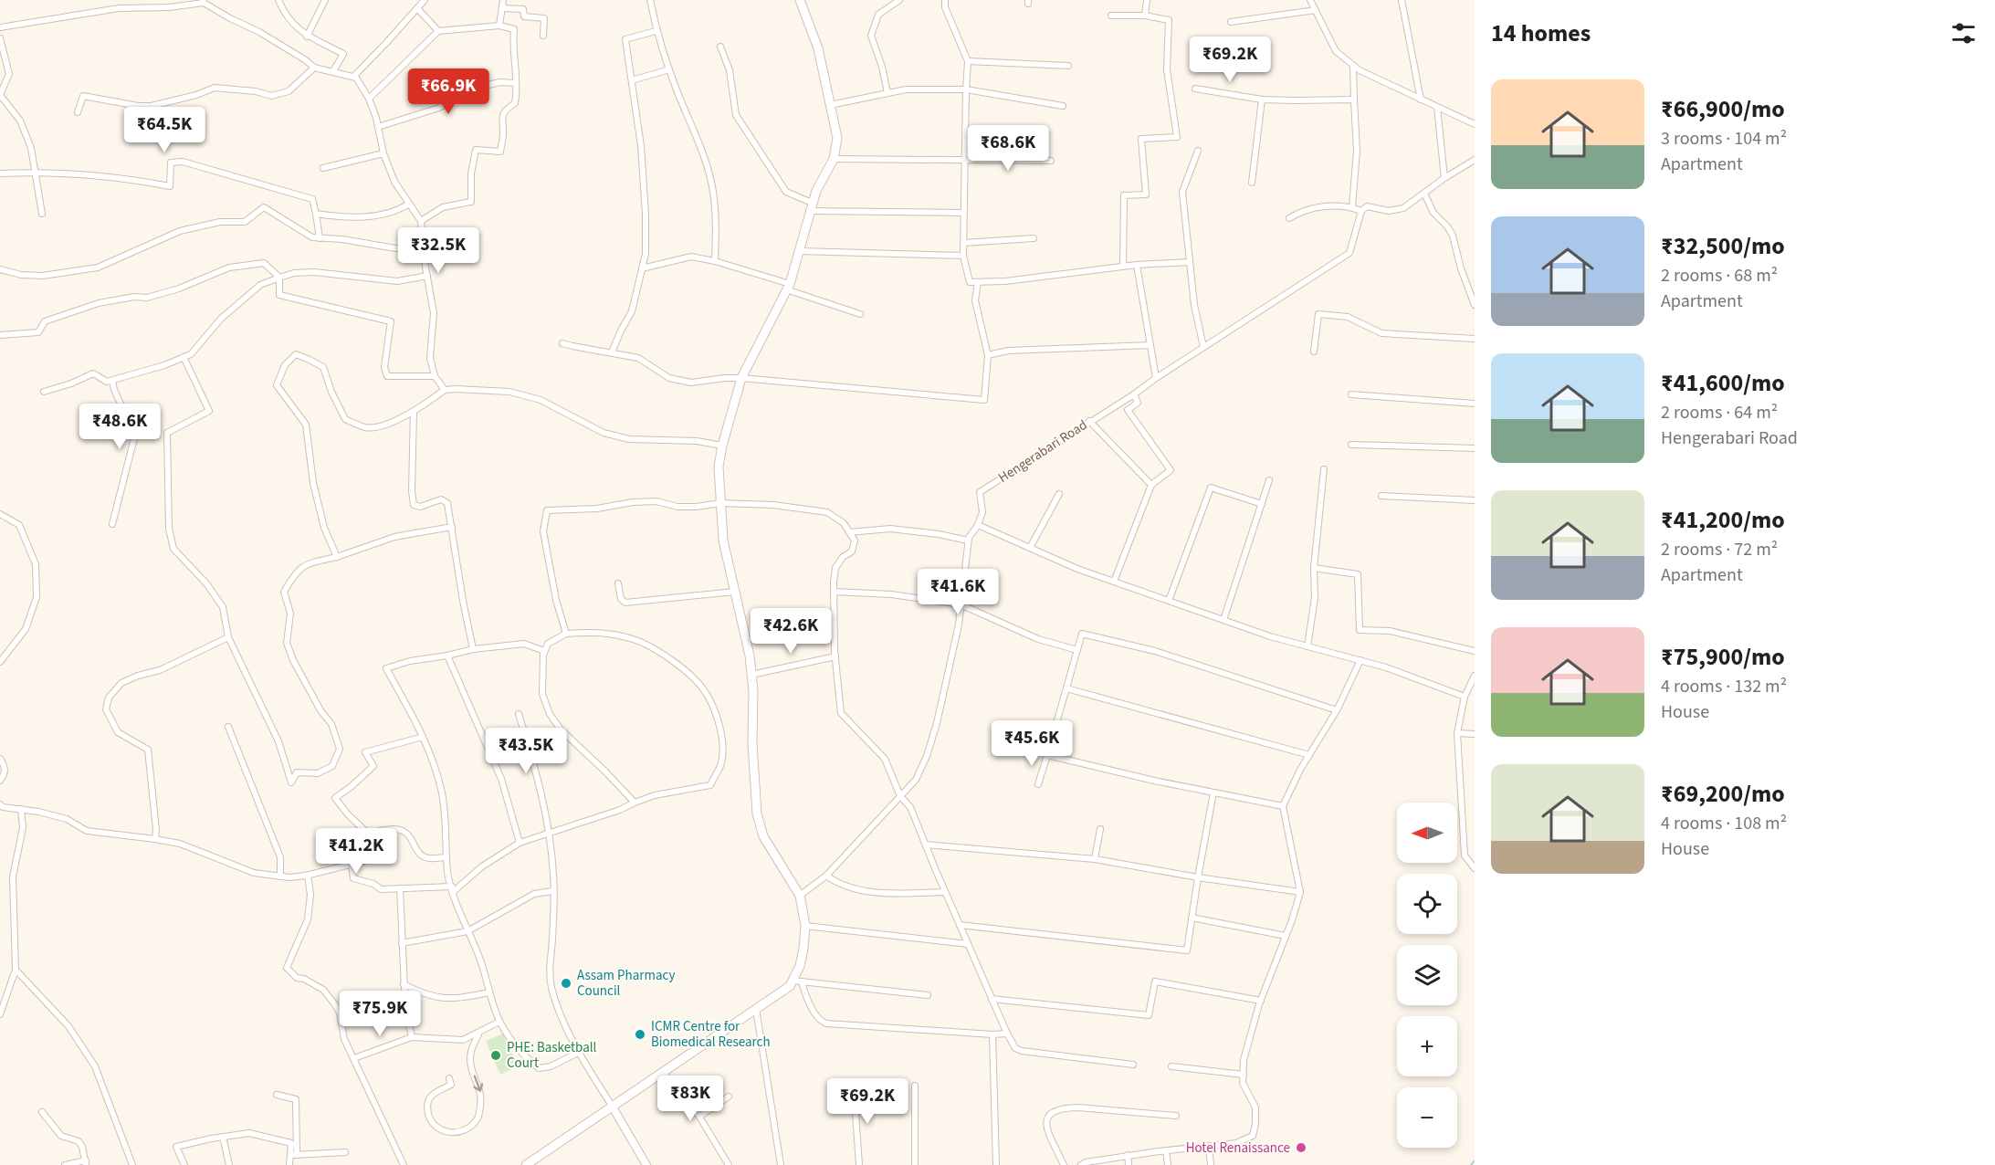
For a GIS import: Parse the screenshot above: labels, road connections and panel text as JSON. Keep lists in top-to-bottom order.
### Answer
{
  "streets": {
    "street": ["Hengerabari Road"]
  },
  "places": [
    "Assam Pharmacy Council",
    "ICMR Centre for Biomedical Research",
    "PHE: Basketball Court",
    "Hotel Renaissance"
  ],
  "north": "left",
  "page": {
    "heading": "14 homes",
    "price": [
      "₹69.2K",
      "₹66.9K",
      "₹64.5K",
      "₹68.6K",
      "₹32.5K",
      "₹48.6K",
      "₹41.6K",
      "₹42.6K",
      "₹45.6K",
      "₹43.5K",
      "₹41.2K",
      "₹75.9K",
      "₹83K",
      "₹69.2K"
    ],
    "list": [
      {
        "name": "₹66,900/mo",
        "note": "3 rooms · 104 m² · Apartment"
      },
      {
        "name": "₹32,500/mo",
        "note": "2 rooms · 68 m² · Apartment"
      },
      {
        "name": "₹41,600/mo",
        "note": "2 rooms · 64 m² · Hengerabari Road"
      },
      {
        "name": "₹41,200/mo",
        "note": "2 rooms · 72 m² · Apartment"
      },
      {
        "name": "₹75,900/mo",
        "note": "4 rooms · 132 m² · House"
      },
      {
        "name": "₹69,200/mo",
        "note": "4 rooms · 108 m² · House"
      }
    ],
    "map_buttons": ["+", "−"]
  }
}
